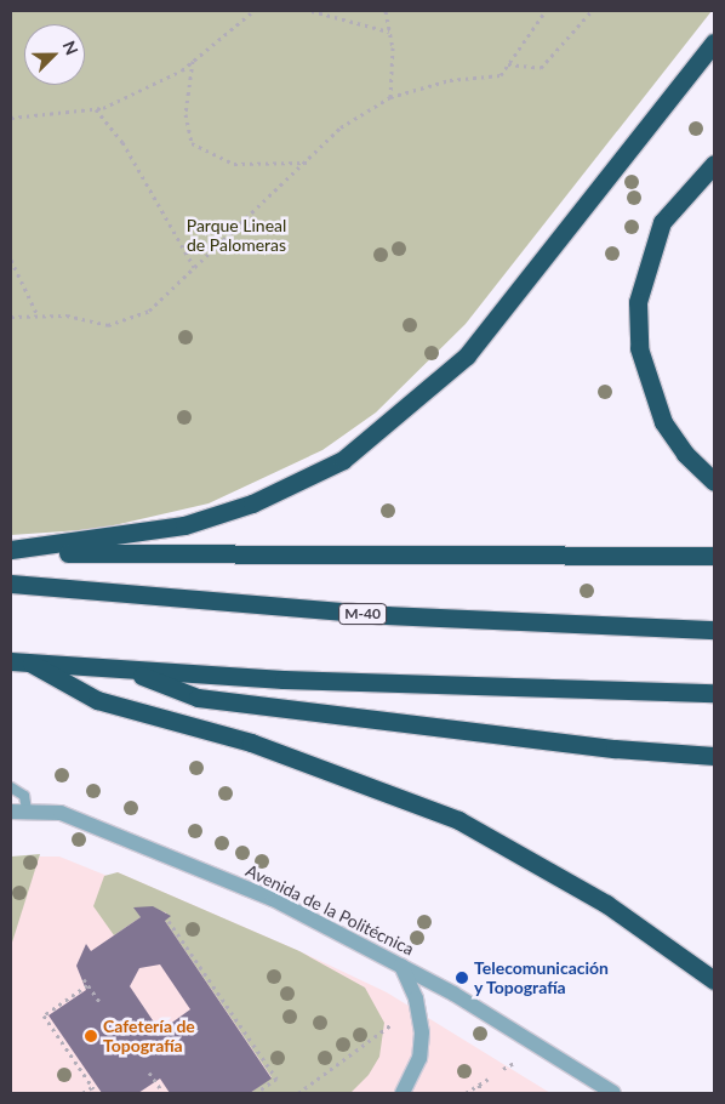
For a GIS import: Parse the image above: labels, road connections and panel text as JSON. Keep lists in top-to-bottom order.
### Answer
{
  "streets": {
    "highway": ["M-40"],
    "street": ["Avenida de la Politécnica"]
  },
  "parks": ["Parque Lineal de Palomeras"],
  "places": ["Telecomunicación y Topografía", "Cafetería de Topografía"],
  "north": "top right"
}
